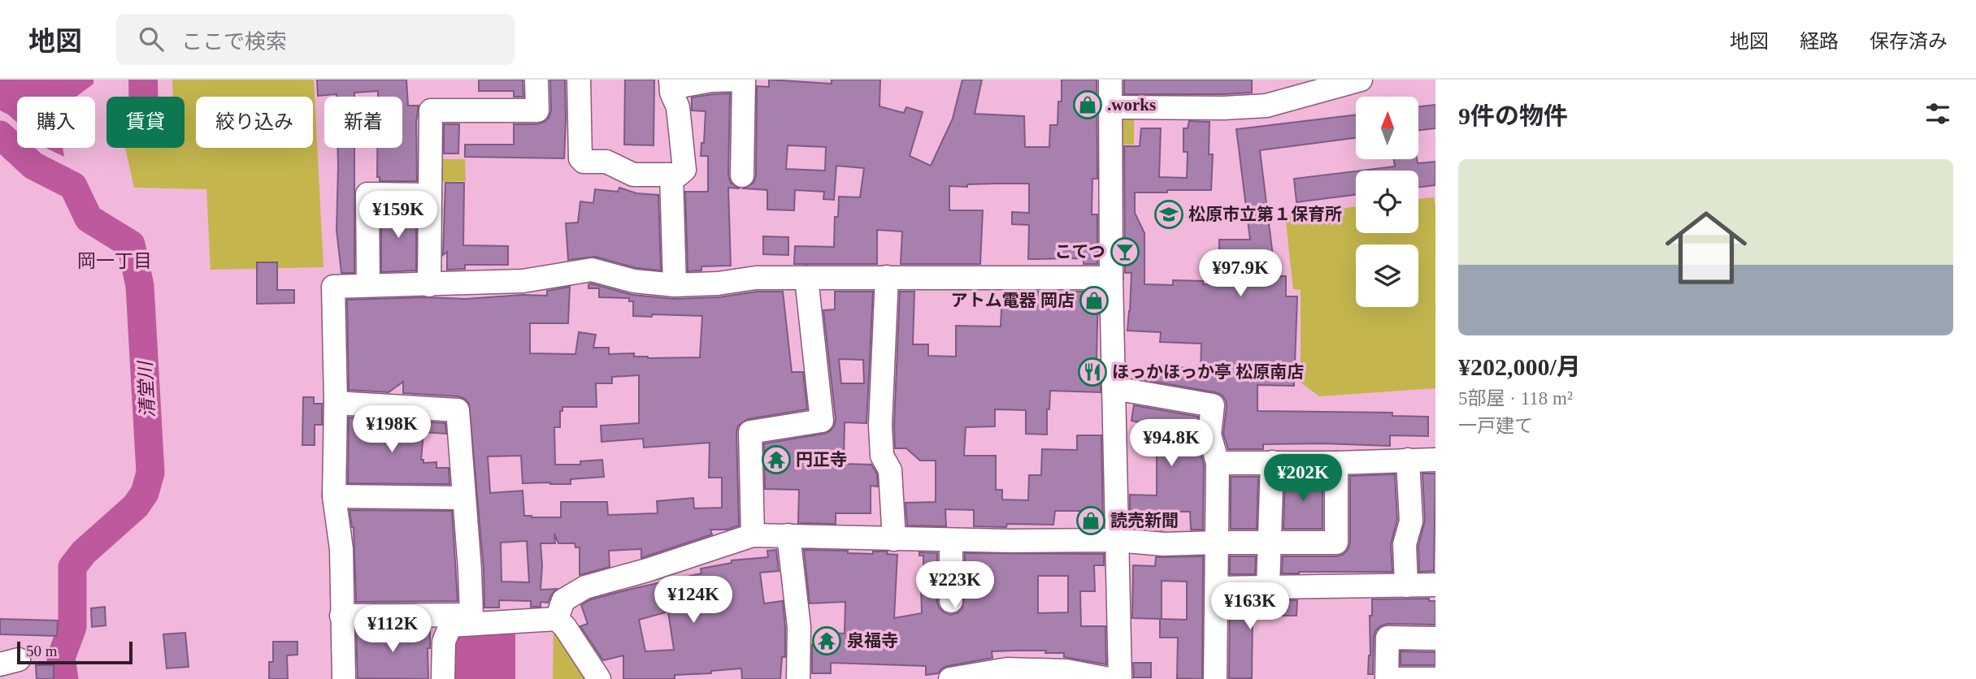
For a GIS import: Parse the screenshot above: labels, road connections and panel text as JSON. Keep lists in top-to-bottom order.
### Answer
{
  "districts": ["岡一丁目"],
  "water": ["清堂川"],
  "places": {
    "shop": [".works", "アトム電器 岡店", "読売新聞"],
    "school or university": ["松原市立第１保育所"],
    "bar": ["こてつ"],
    "restaurant": ["ほっかほっか亭 松原南店"],
    "temple": ["円正寺", "泉福寺"]
  },
  "scale_bar": "50 m",
  "north": "top",
  "page": {
    "header": "地図",
    "search": "ここで検索",
    "nav": ["地図", "経路", "保存済み"],
    "heading": "9件の物件",
    "chip": [
      "購入",
      "賃貸",
      "絞り込み",
      "新着"
    ],
    "list": [
      {
        "name": "¥202,000/月",
        "note": "5部屋 · 118 m² · 一戸建て"
      }
    ],
    "price": [
      "¥159K",
      "¥97.9K",
      "¥198K",
      "¥94.8K",
      "¥202K",
      "¥223K",
      "¥124K",
      "¥163K",
      "¥112K"
    ],
    "scale": "50 m"
  }
}
